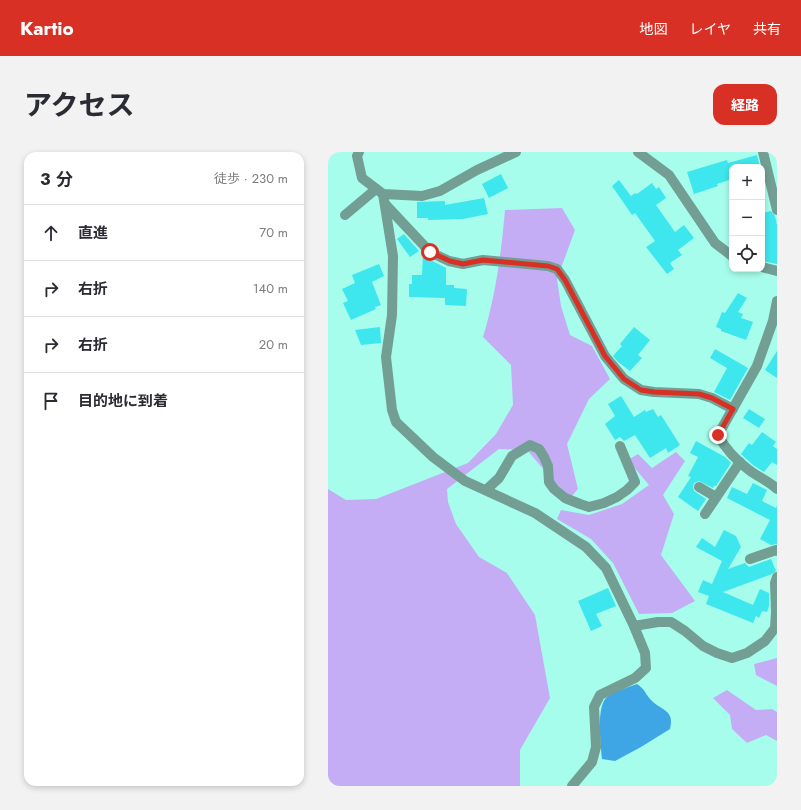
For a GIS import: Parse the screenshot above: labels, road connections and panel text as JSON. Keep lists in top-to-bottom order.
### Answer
{
  "page": {
    "header": "Kartio",
    "nav": ["地図", "レイヤ", "共有"],
    "title": "アクセス",
    "buttons": "経路",
    "heading": ["3 分", "徒歩 · 230 m"],
    "map_buttons": ["+", "−"],
    "list": [
      ["直進", "70 m"],
      ["右折", "140 m"],
      ["右折", "20 m"],
      "目的地に到着"
    ]
  }
}
